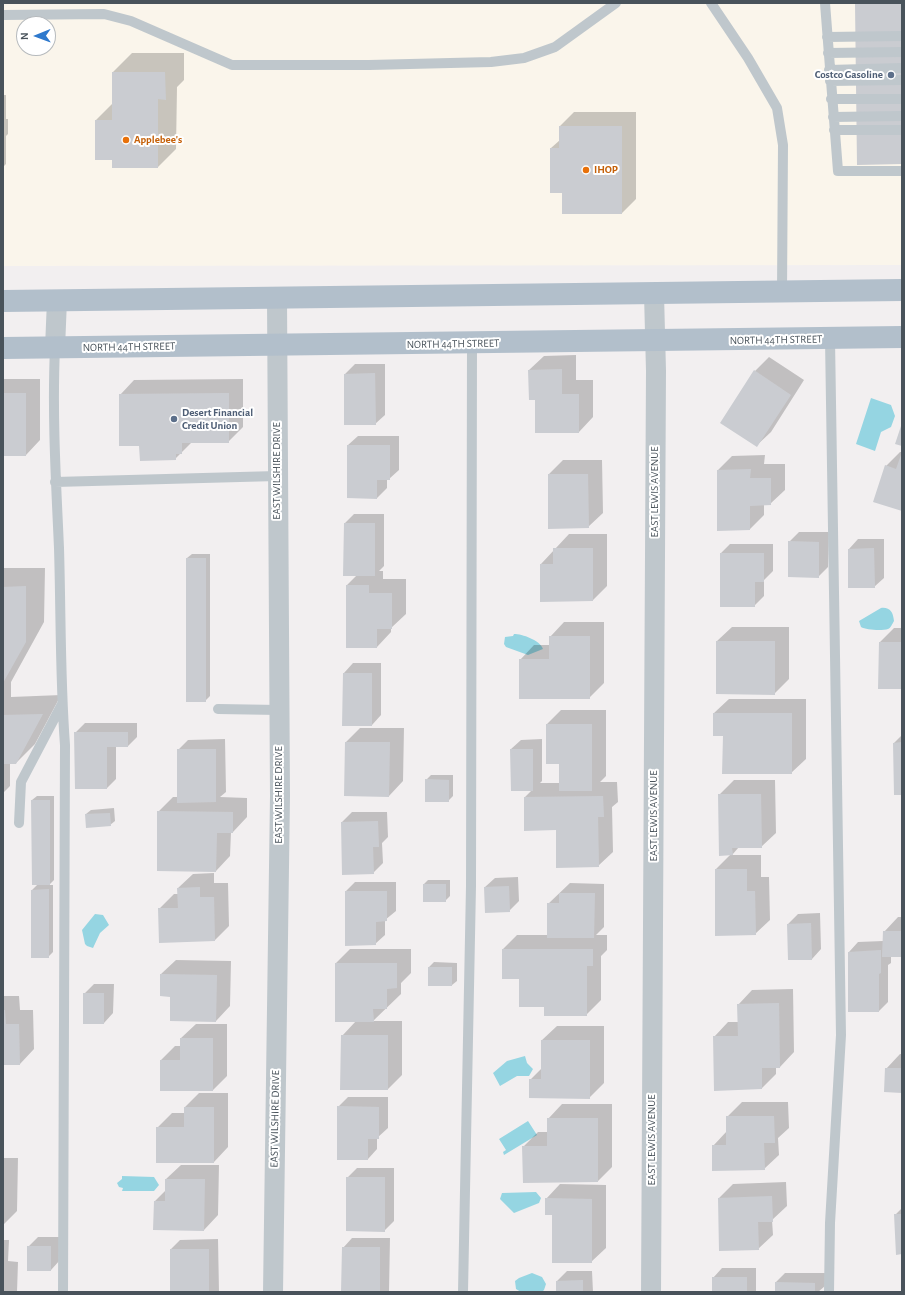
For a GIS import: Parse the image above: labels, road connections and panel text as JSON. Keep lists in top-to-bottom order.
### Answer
{
  "streets": {
    "main road": ["NORTH 44TH STREET"],
    "street": ["EAST WILSHIRE DRIVE", "EAST LEWIS AVENUE"]
  },
  "crossings": [
    ["NORTH 44TH STREET", "EAST WILSHIRE DRIVE"],
    ["NORTH 44TH STREET", "EAST LEWIS AVENUE"]
  ],
  "places": [
    "Costco Gasoline",
    "Applebee's",
    "IHOP",
    "Desert Financial Credit Union"
  ],
  "north": "left"
}
